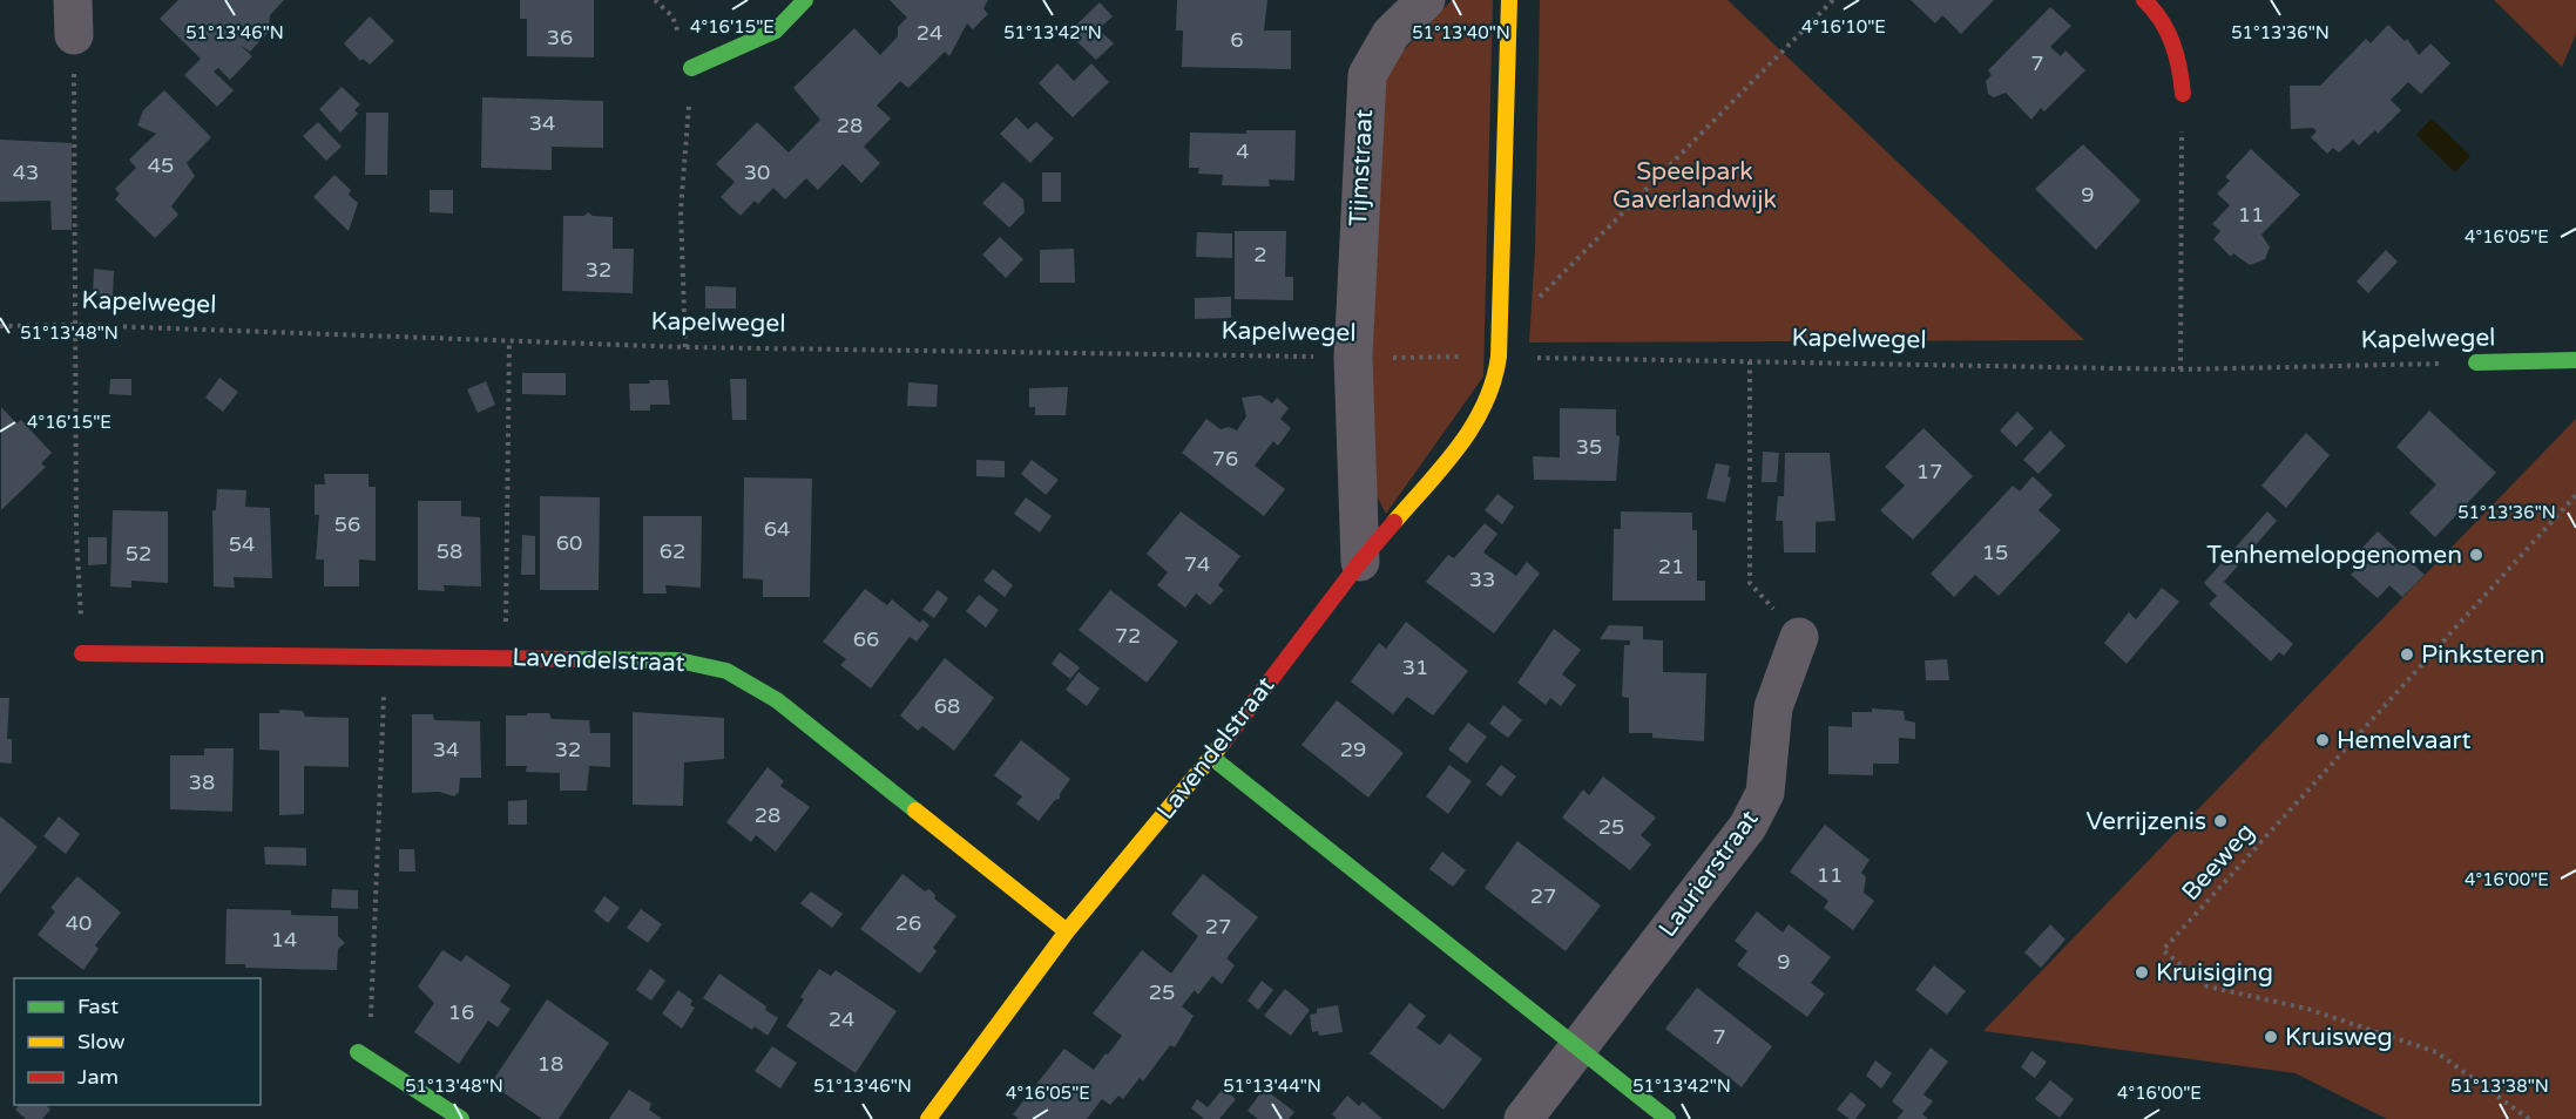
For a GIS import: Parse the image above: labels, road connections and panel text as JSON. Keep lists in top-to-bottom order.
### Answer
{
  "streets": {
    "street": [
      "Tijmstraat",
      "Kapelwegel",
      "Lavendelstraat",
      "Laurierstraat"
    ],
    "path": ["Beeweg"]
  },
  "crossings": [
    ["Tijmstraat", "Kapelwegel"],
    ["Kapelwegel", "Lavendelstraat"]
  ],
  "parks": ["Speelpark Gaverlandwijk"],
  "places": [
    "Tenhemelopgenomen",
    "Pinksteren",
    "Hemelvaart",
    "Verrijzenis",
    "Kruisiging",
    "Kruisweg"
  ],
  "house_numbers": [
    "24",
    "36",
    "6",
    "7",
    "34",
    "28",
    "4",
    "45",
    "43",
    "30",
    "9",
    "11",
    "2",
    "32",
    "35",
    "76",
    "17",
    "56",
    "64",
    "60",
    "54",
    "58",
    "62",
    "15",
    "52",
    "74",
    "21",
    "33",
    "72",
    "66",
    "31",
    "68",
    "34",
    "32",
    "29",
    "38",
    "28",
    "25",
    "11",
    "27",
    "40",
    "26",
    "27",
    "14",
    "9",
    "25",
    "16",
    "24",
    "7",
    "18"
  ],
  "legend": ["Fast", "Slow", "Jam"],
  "coordinates": [
    "4°16'15\"E",
    "4°16'10\"E",
    "51°13'46\"N",
    "51°13'42\"N",
    "51°13'40\"N",
    "51°13'36\"N",
    "4°16'05\"E",
    "51°13'48\"N",
    "4°16'00\"E",
    "51°13'44\"N",
    "51°13'38\"N"
  ]
}
